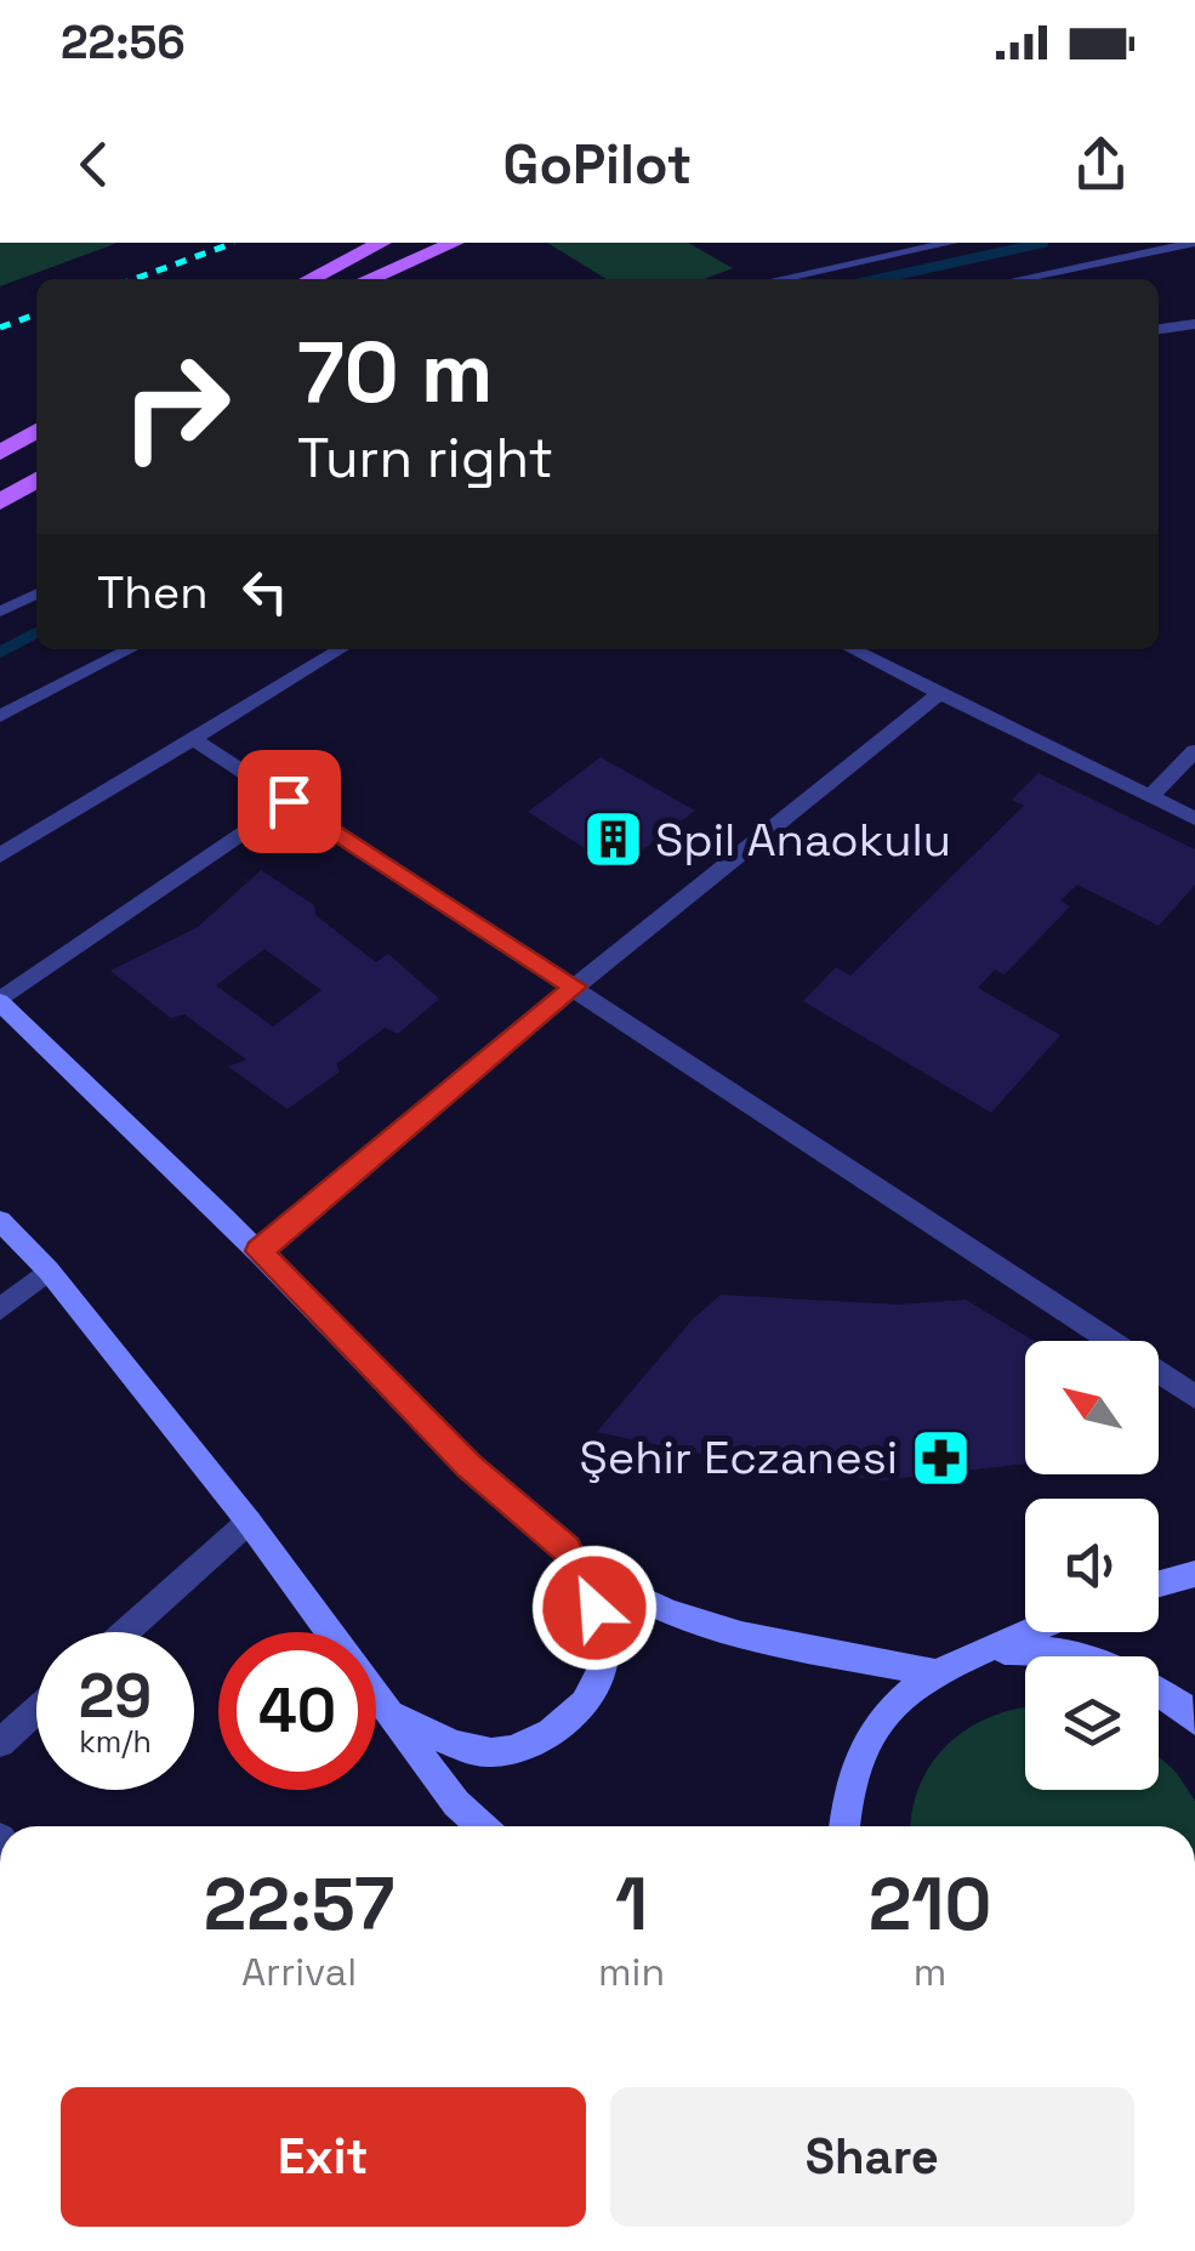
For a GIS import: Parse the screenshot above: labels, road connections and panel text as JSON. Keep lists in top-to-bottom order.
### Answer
{
  "places": {
    "building": ["Spil Anaokulu"],
    "pharmacy": ["Şehir Eczanesi"]
  },
  "north": "top left",
  "page": {
    "status": "22:56",
    "header": "GoPilot",
    "turn": ["70 m", "Turn right"],
    "then": "Then",
    "speed": "29 km/h",
    "limit": "40",
    "eta": [
      "22:57",
      "Arrival",
      "1",
      "min",
      "210",
      "m"
    ],
    "buttons": ["Exit", "Share"]
  }
}
